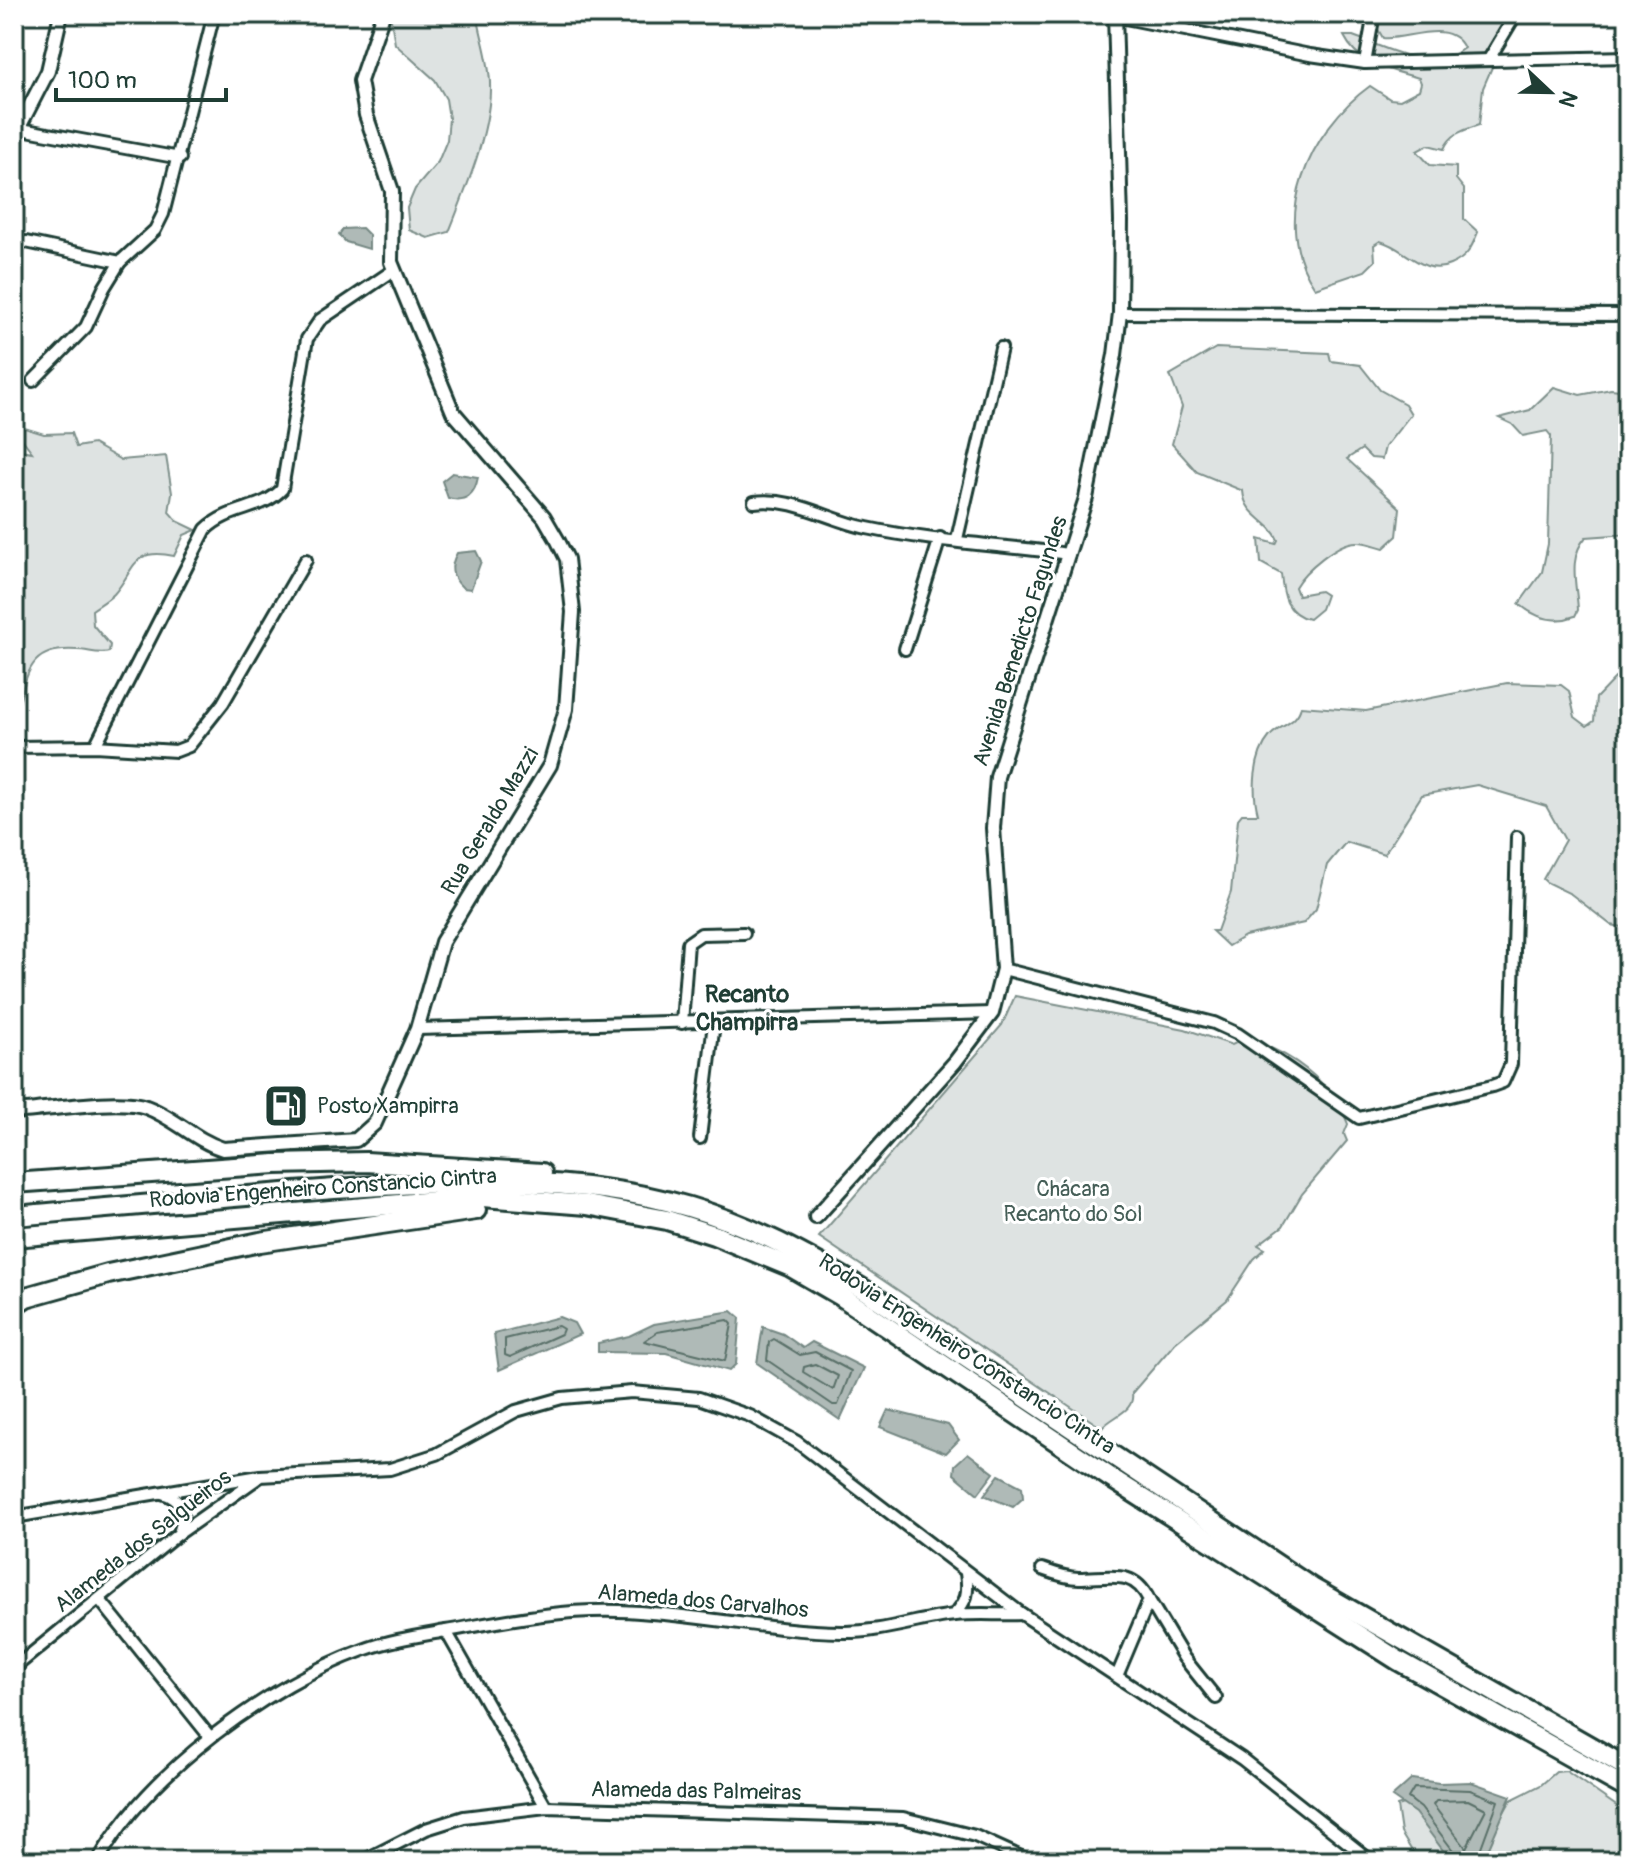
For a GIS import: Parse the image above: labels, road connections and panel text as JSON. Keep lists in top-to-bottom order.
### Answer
{
  "streets": {
    "highway": ["Rodovia Engenheiro Constancio Cintra"],
    "street": [
      "Avenida Benedicto Fagundes",
      "Rua Geraldo Mazzi",
      "Alameda dos Salgueiros",
      "Alameda dos Carvalhos",
      "Alameda das Palmeiras"
    ]
  },
  "districts": ["Recanto Champirra"],
  "parks": ["Chácara Recanto do Sol"],
  "places": {
    "fuel station": ["Posto Xampirra"]
  },
  "scale_bar": "100 m",
  "north": "right"
}
